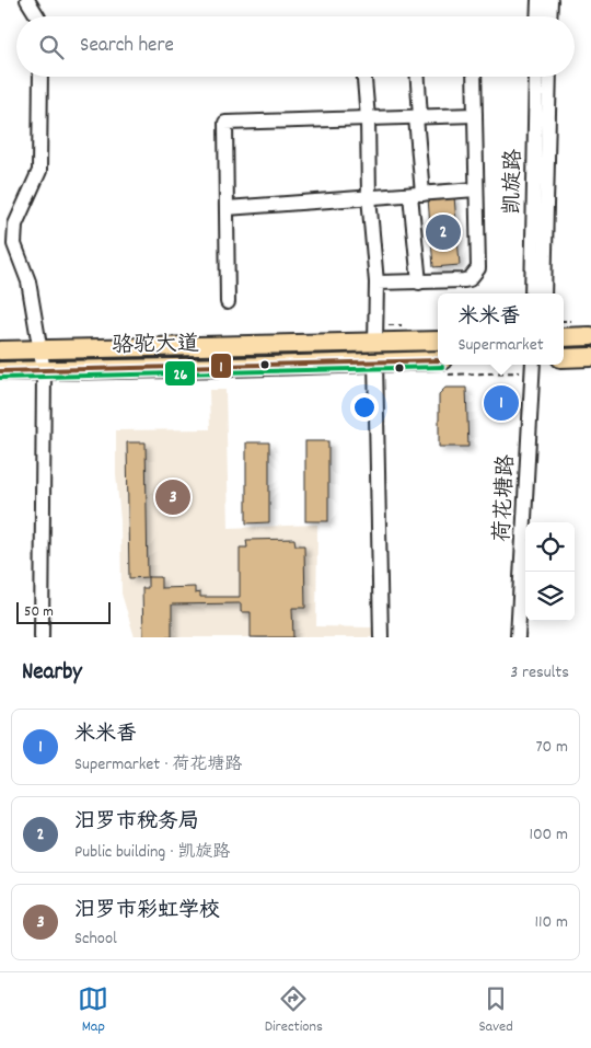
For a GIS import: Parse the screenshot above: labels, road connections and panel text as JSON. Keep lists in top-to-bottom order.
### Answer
{
  "streets": {
    "main road": ["骆驼大道"],
    "street": ["凯旋路", "荷花塘路"]
  },
  "lines": ["transit line 1", "transit line 26"],
  "scale_bar": "50 m",
  "page": {
    "search": "Search here",
    "pins": ["2", "1", "3"],
    "popup": ["米米香", "Supermarket"],
    "scale": "50 m",
    "heading": ["Nearby", "3 results"],
    "list": [
      {
        "mark": "1",
        "name": "米米香",
        "note": "Supermarket · 荷花塘路",
        "value": "70 m"
      },
      {
        "mark": "2",
        "name": "汨罗市税务局",
        "note": "Public building · 凯旋路",
        "value": "100 m"
      },
      {
        "mark": "3",
        "name": "汨罗市彩虹学校",
        "note": "School",
        "value": "110 m"
      }
    ],
    "nav": ["Map", "Directions", "Saved"]
  }
}
